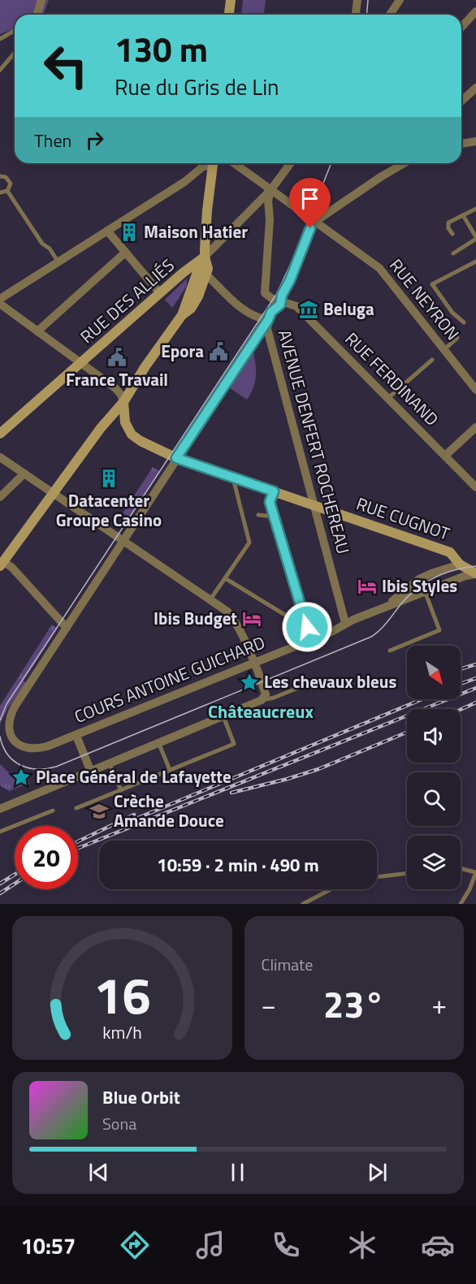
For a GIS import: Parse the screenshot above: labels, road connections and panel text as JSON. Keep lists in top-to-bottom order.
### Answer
{
  "streets": {
    "main road": ["RUE DES ALLIÉS", "RUE CUGNOT"],
    "street": [
      "RUE NEYRON",
      "RUE FERDINAND",
      "AVENUE DENFERT ROCHEREAU",
      "COURS ANTOINE GUICHARD"
    ]
  },
  "crossings": [
    ["RUE NEYRON", "RUE DES ALLIÉS"],
    ["RUE NEYRON", "AVENUE DENFERT ROCHEREAU"],
    ["RUE FERDINAND", "AVENUE DENFERT ROCHEREAU"],
    ["AVENUE DENFERT ROCHEREAU", "RUE CUGNOT"],
    ["AVENUE DENFERT ROCHEREAU", "COURS ANTOINE GUICHARD"],
    ["RUE CUGNOT", "COURS ANTOINE GUICHARD"]
  ],
  "districts": ["Châteaucreux"],
  "places": {
    "building": ["Maison Hatier", "Datacenter Groupe Casino"],
    "museum": ["Beluga"],
    "public building": ["Epora", "France Travail"],
    "hotel": ["Ibis Styles", "Ibis Budget"],
    "place": ["Les chevaux bleus", "Place Général de Lafayette"],
    "school or university": ["Crèche Amande Douce"]
  },
  "north": "bottom right",
  "page": {
    "turn": ["130 m", "Rue du Gris de Lin"],
    "then": "Then",
    "limit": "20",
    "trip": "10:59 · 2 min · 490 m",
    "tile": "Climate",
    "heat": ["−", "23°", "+"],
    "song": ["Blue Orbit", "Sona"],
    "tabs": "10:57",
    "gauge": ["16", "km/h"]
  }
}
